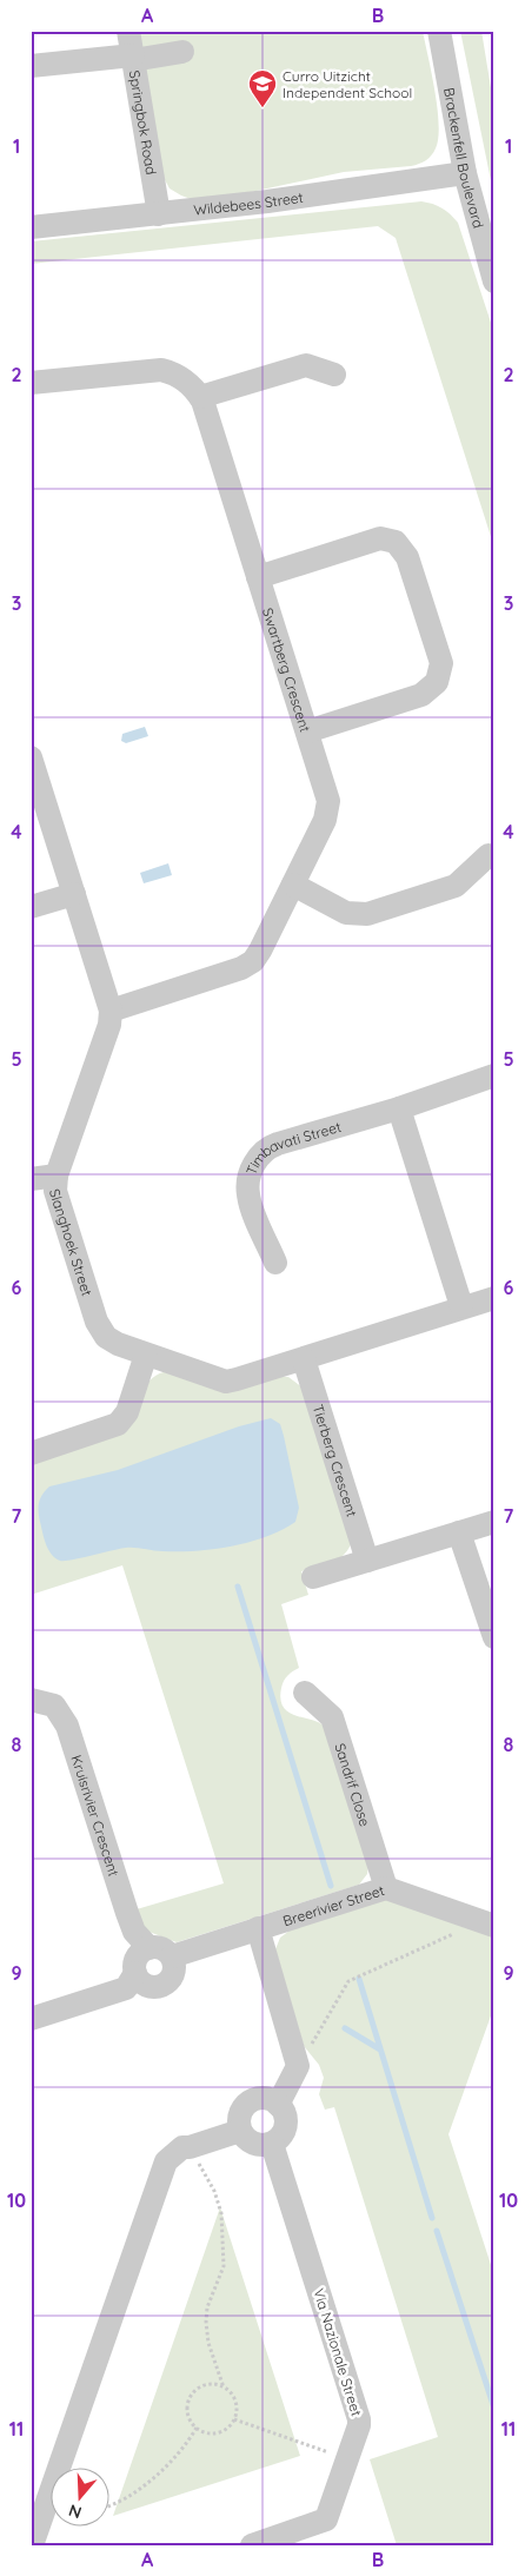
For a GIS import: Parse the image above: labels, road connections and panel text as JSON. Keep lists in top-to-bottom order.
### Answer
{
  "streets": {
    "street": [
      "Springbok Road",
      "Brackenfell Boulevard",
      "Wildebees Street",
      "Swartberg Crescent",
      "Timbavati Street",
      "Slanghoek Street",
      "Tierberg Crescent",
      "Sandrif Close",
      "Kruisrivier Crescent",
      "Breerivier Street",
      "Via Nazionale Street"
    ]
  },
  "crossings": [
    ["Springbok Road", "Wildebees Street"],
    ["Brackenfell Boulevard", "Wildebees Street"],
    ["Swartberg Crescent", "Slanghoek Street"],
    ["Slanghoek Street", "Tierberg Crescent"],
    ["Sandrif Close", "Breerivier Street"],
    ["Kruisrivier Crescent", "Breerivier Street"]
  ],
  "places": {
    "school or university": ["Curro Uitzicht Independent School"]
  },
  "north": "bottom",
  "grid": {
    "columns": ["A", "B"],
    "rows": [
      "1",
      "2",
      "3",
      "4",
      "5",
      "6",
      "7",
      "8",
      "9",
      "10",
      "11"
    ]
  }
}
